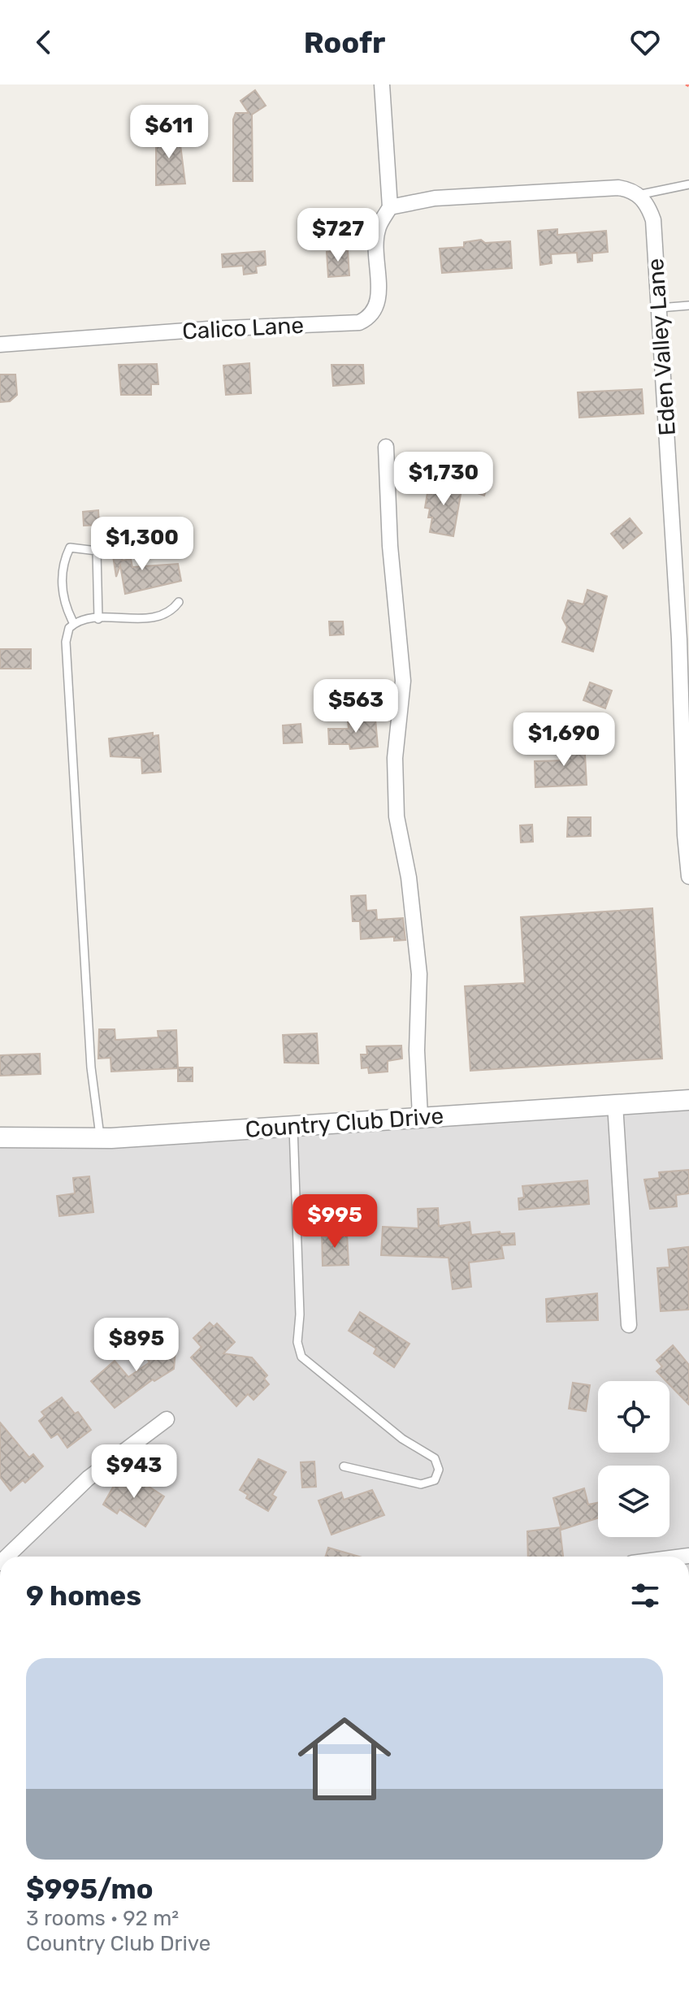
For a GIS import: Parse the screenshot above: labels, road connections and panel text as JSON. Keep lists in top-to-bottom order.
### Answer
{
  "streets": {
    "street": ["Calico Lane", "Eden Valley Lane", "Country Club Drive"]
  },
  "page": {
    "header": "Roofr",
    "price": [
      "$611",
      "$727",
      "$1,730",
      "$1,300",
      "$563",
      "$1,690",
      "$995",
      "$895",
      "$943"
    ],
    "heading": "9 homes",
    "list": [
      {
        "name": "$995/mo",
        "note": "3 rooms · 92 m² · Country Club Drive"
      }
    ]
  }
}
